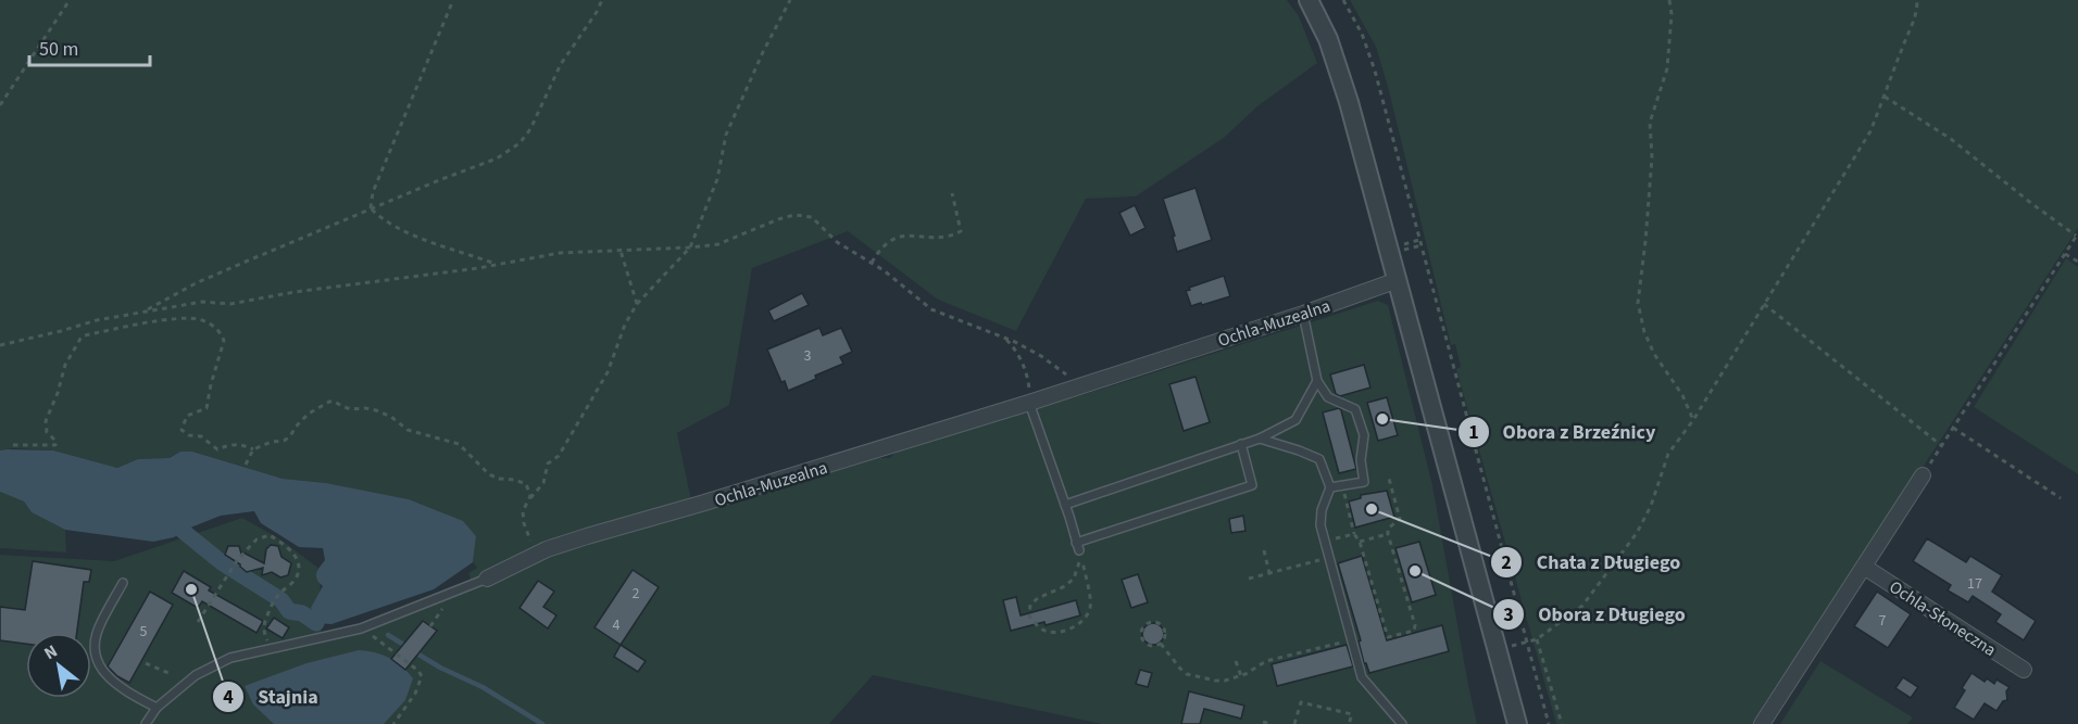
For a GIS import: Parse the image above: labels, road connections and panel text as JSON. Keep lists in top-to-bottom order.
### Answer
{
  "streets": {
    "street": ["Ochla-Muzealna", "Ochla-Słoneczna"]
  },
  "places": [
    "Obora z Brzeźnicy",
    "Chata z Długiego",
    "Obora z Długiego",
    "Stajnia"
  ],
  "house_numbers": [
    "3",
    "17",
    "2",
    "7",
    "4",
    "5"
  ],
  "scale_bar": "50 m",
  "north": "top left"
}
